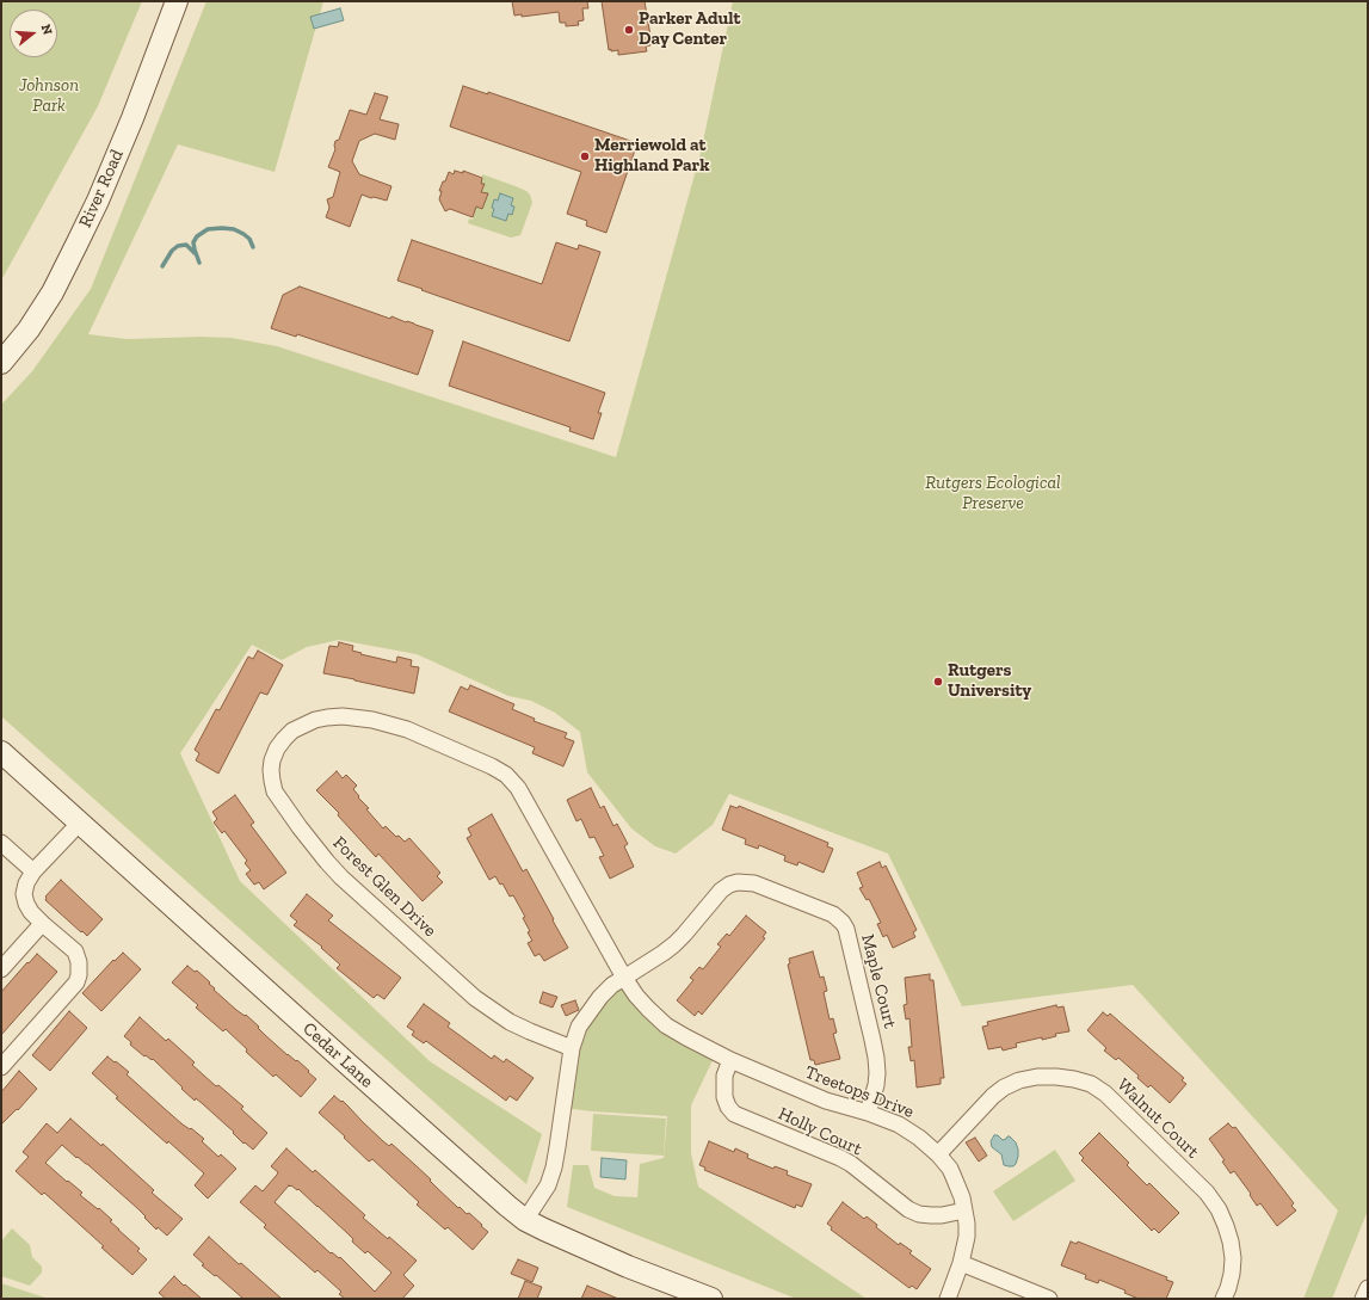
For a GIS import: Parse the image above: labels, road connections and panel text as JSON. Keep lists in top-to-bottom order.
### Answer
{
  "streets": {
    "street": [
      "River Road",
      "Forest Glen Drive",
      "Maple Court",
      "Cedar Lane",
      "Treetops Drive",
      "Walnut Court",
      "Holly Court"
    ]
  },
  "crossings": [
    ["Forest Glen Drive", "Maple Court"],
    ["Forest Glen Drive", "Treetops Drive"],
    ["Forest Glen Drive", "Holly Court"],
    ["Maple Court", "Treetops Drive"],
    ["Treetops Drive", "Walnut Court"],
    ["Treetops Drive", "Holly Court"]
  ],
  "parks": ["Johnson Park", "Rutgers Ecological Preserve"],
  "places": ["Parker Adult Day Center", "Merriewold at Highland Park", "Rutgers University"],
  "north": "right"
}
